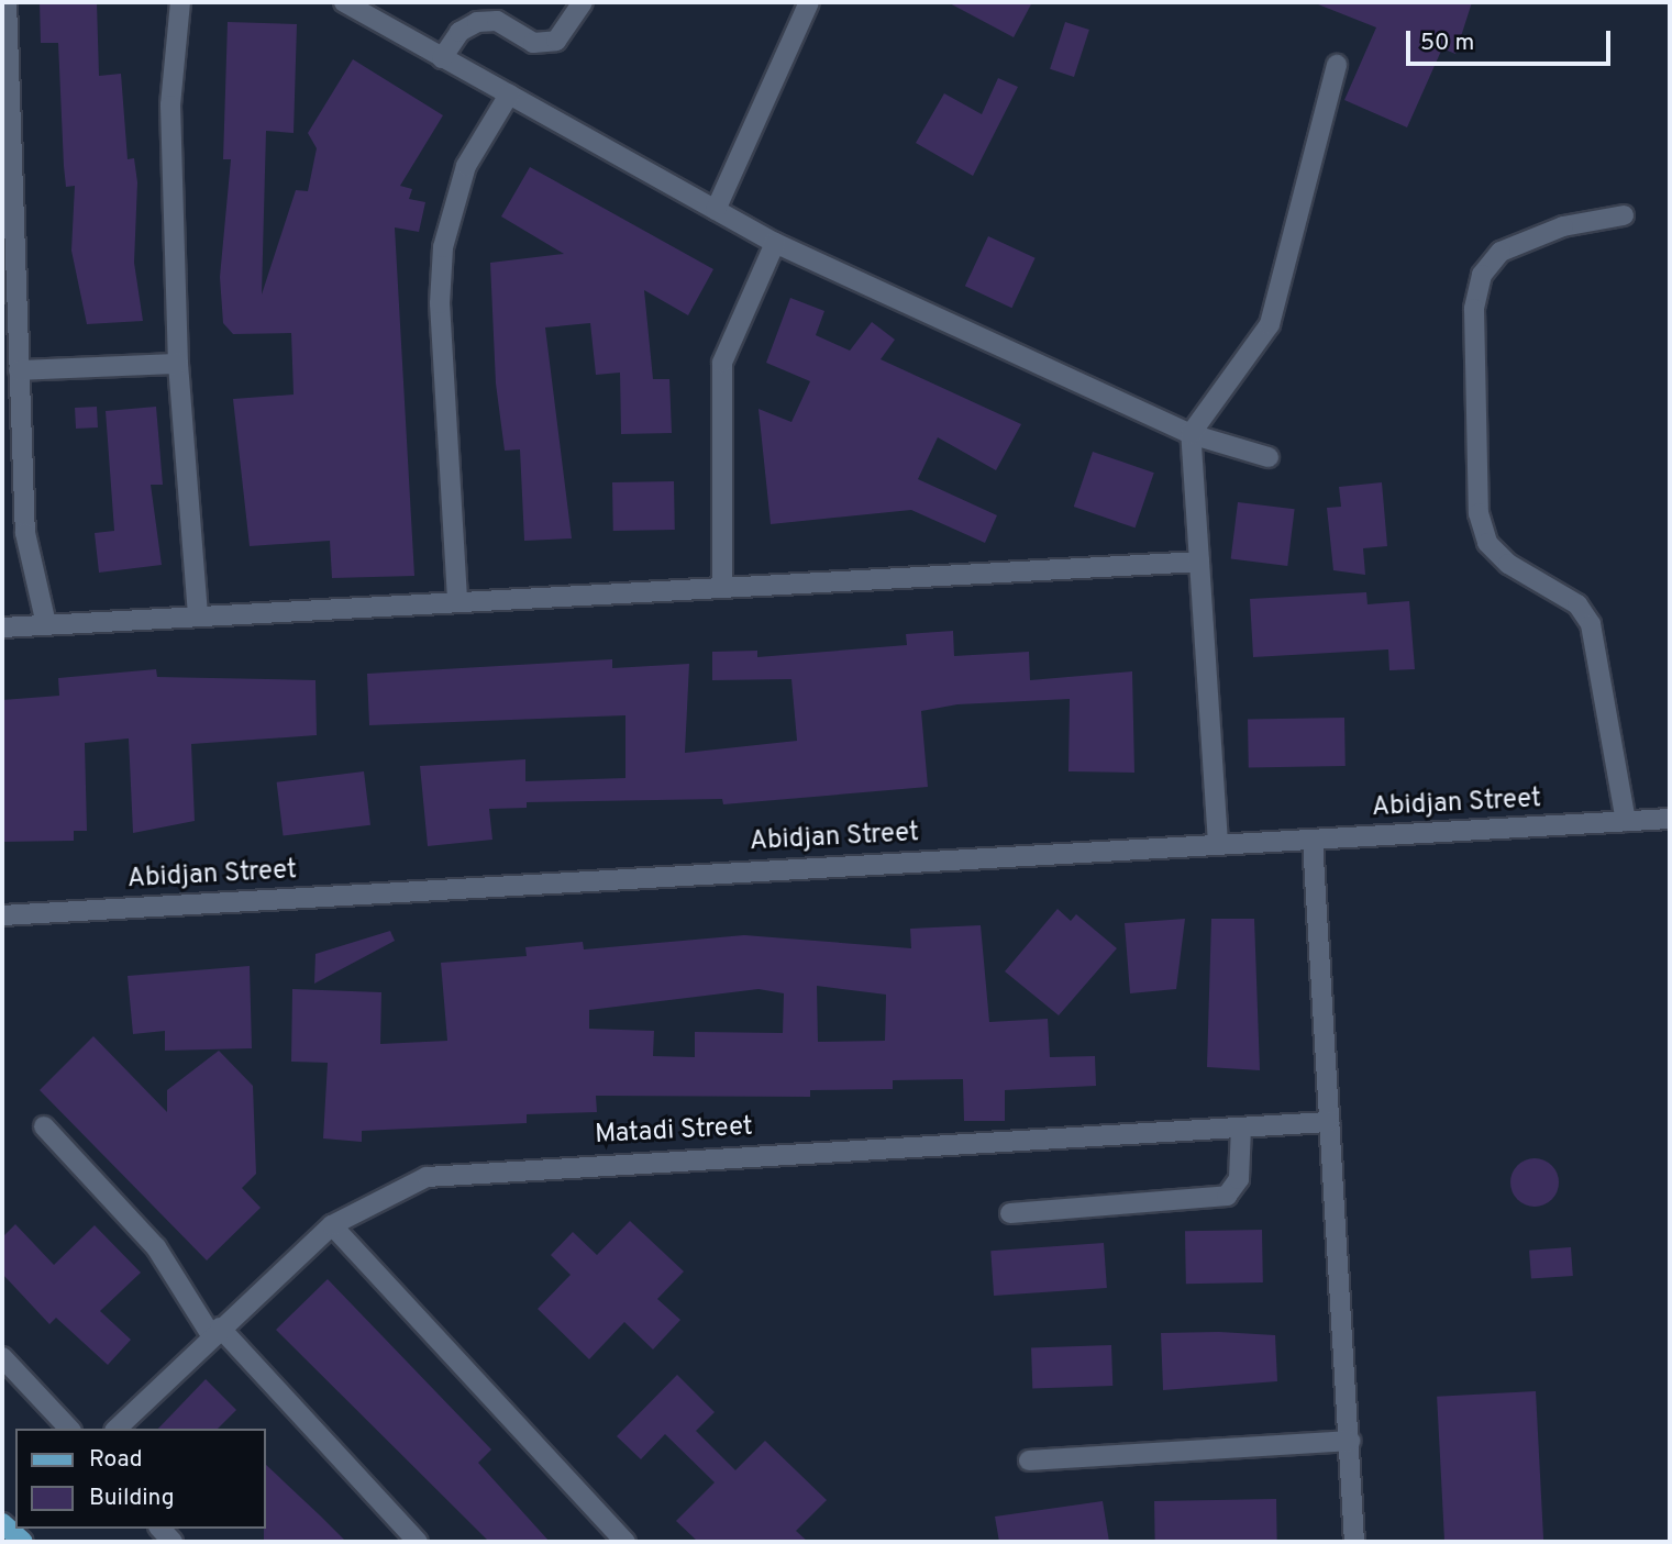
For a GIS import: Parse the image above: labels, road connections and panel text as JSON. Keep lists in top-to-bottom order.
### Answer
{
  "streets": {
    "street": ["Abidjan Street", "Matadi Street"]
  },
  "legend": ["Road", "Building"],
  "scale_bar": "50 m"
}
